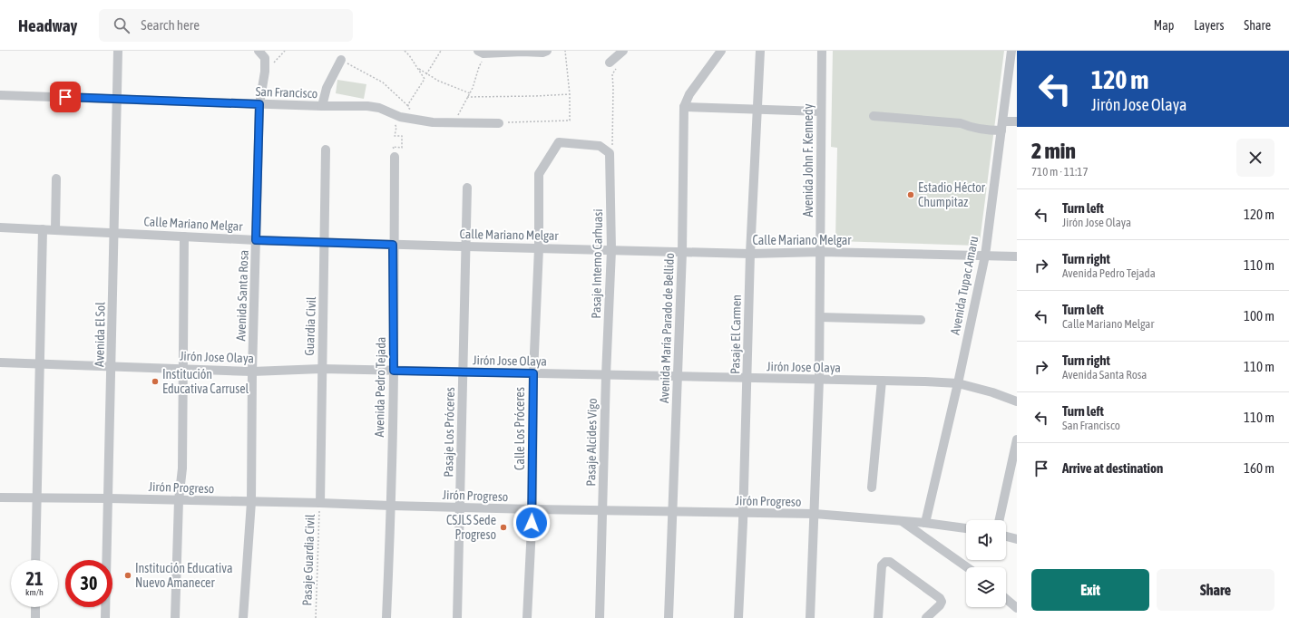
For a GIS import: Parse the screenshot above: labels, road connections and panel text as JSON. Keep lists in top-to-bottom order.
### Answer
{
  "streets": {
    "street": [
      "San Francisco",
      "Avenida John F. Kennedy",
      "Calle Mariano Melgar",
      "Pasaje Interno Carhuasi",
      "Avenida Tupac Amaru",
      "Avenida Santa Rosa",
      "Guardia Civil",
      "Avenida María Parado de Bellido",
      "Avenida El Sol",
      "Pasaje El Carmen",
      "Jirón Jose Olaya",
      "Avenida Pedro Tejada",
      "Calle Los Próceres",
      "Pasaje Los Próceres",
      "Pasaje Alcides Vigo",
      "Jirón Progreso"
    ],
    "path": ["Pasaje Guardia Civil"]
  },
  "crossings": [
    ["San Francisco", "Avenida Santa Rosa"],
    ["San Francisco", "Avenida El Sol"],
    ["Avenida John F. Kennedy", "Calle Mariano Melgar"],
    ["Avenida John F. Kennedy", "Jirón Jose Olaya"],
    ["Avenida John F. Kennedy", "Jirón Progreso"],
    ["Calle Mariano Melgar", "Pasaje Interno Carhuasi"],
    ["Calle Mariano Melgar", "Avenida Tupac Amaru"],
    ["Calle Mariano Melgar", "Avenida Santa Rosa"],
    ["Calle Mariano Melgar", "Guardia Civil"],
    ["Calle Mariano Melgar", "Avenida María Parado de Bellido"],
    ["Calle Mariano Melgar", "Avenida El Sol"],
    ["Calle Mariano Melgar", "Pasaje El Carmen"],
    ["Calle Mariano Melgar", "Avenida Pedro Tejada"],
    ["Calle Mariano Melgar", "Calle Los Próceres"],
    ["Calle Mariano Melgar", "Pasaje Los Próceres"],
    ["Pasaje Interno Carhuasi", "Jirón Jose Olaya"],
    ["Pasaje Interno Carhuasi", "Calle Los Próceres"],
    ["Pasaje Interno Carhuasi", "Pasaje Alcides Vigo"],
    ["Avenida Tupac Amaru", "Jirón Jose Olaya"],
    ["Avenida Tupac Amaru", "Jirón Progreso"],
    ["Avenida Santa Rosa", "Jirón Jose Olaya"],
    ["Avenida Santa Rosa", "Jirón Progreso"],
    ["Guardia Civil", "Jirón Jose Olaya"],
    ["Guardia Civil", "Jirón Progreso"],
    ["Guardia Civil", "Pasaje Guardia Civil"],
    ["Avenida María Parado de Bellido", "Jirón Jose Olaya"],
    ["Avenida María Parado de Bellido", "Jirón Progreso"],
    ["Avenida El Sol", "Jirón Jose Olaya"],
    ["Avenida El Sol", "Jirón Progreso"],
    ["Pasaje El Carmen", "Jirón Jose Olaya"],
    ["Pasaje El Carmen", "Jirón Progreso"],
    ["Jirón Jose Olaya", "Avenida Pedro Tejada"],
    ["Jirón Jose Olaya", "Calle Los Próceres"],
    ["Jirón Jose Olaya", "Pasaje Los Próceres"],
    ["Jirón Jose Olaya", "Pasaje Alcides Vigo"],
    ["Avenida Pedro Tejada", "Jirón Progreso"],
    ["Calle Los Próceres", "Jirón Progreso"],
    ["Pasaje Los Próceres", "Jirón Progreso"],
    ["Pasaje Alcides Vigo", "Jirón Progreso"],
    ["Jirón Progreso", "Pasaje Guardia Civil"]
  ],
  "places": [
    "Estadio Héctor Chumpitaz",
    "Institución Educativa Carrusel",
    "CSJLS Sede Progreso",
    "Institución Educativa Nuevo Amanecer"
  ],
  "page": {
    "header": "Headway",
    "search": "Search here",
    "nav": ["Map", "Layers", "Share"],
    "turn": ["120 m", "Jirón Jose Olaya"],
    "heading": ["2 min", "710 m · 11:17"],
    "list": [
      {
        "name": "Turn left",
        "note": "Jirón Jose Olaya",
        "value": "120 m"
      },
      {
        "name": "Turn right",
        "note": "Avenida Pedro Tejada",
        "value": "110 m"
      },
      {
        "name": "Turn left",
        "note": "Calle Mariano Melgar",
        "value": "100 m"
      },
      {
        "name": "Turn right",
        "note": "Avenida Santa Rosa",
        "value": "110 m"
      },
      {
        "name": "Turn left",
        "note": "San Francisco",
        "value": "110 m"
      },
      {
        "name": "Arrive at destination",
        "value": "160 m"
      }
    ],
    "speed": "21 km/h",
    "limit": "30",
    "buttons": ["Exit", "Share"]
  }
}
